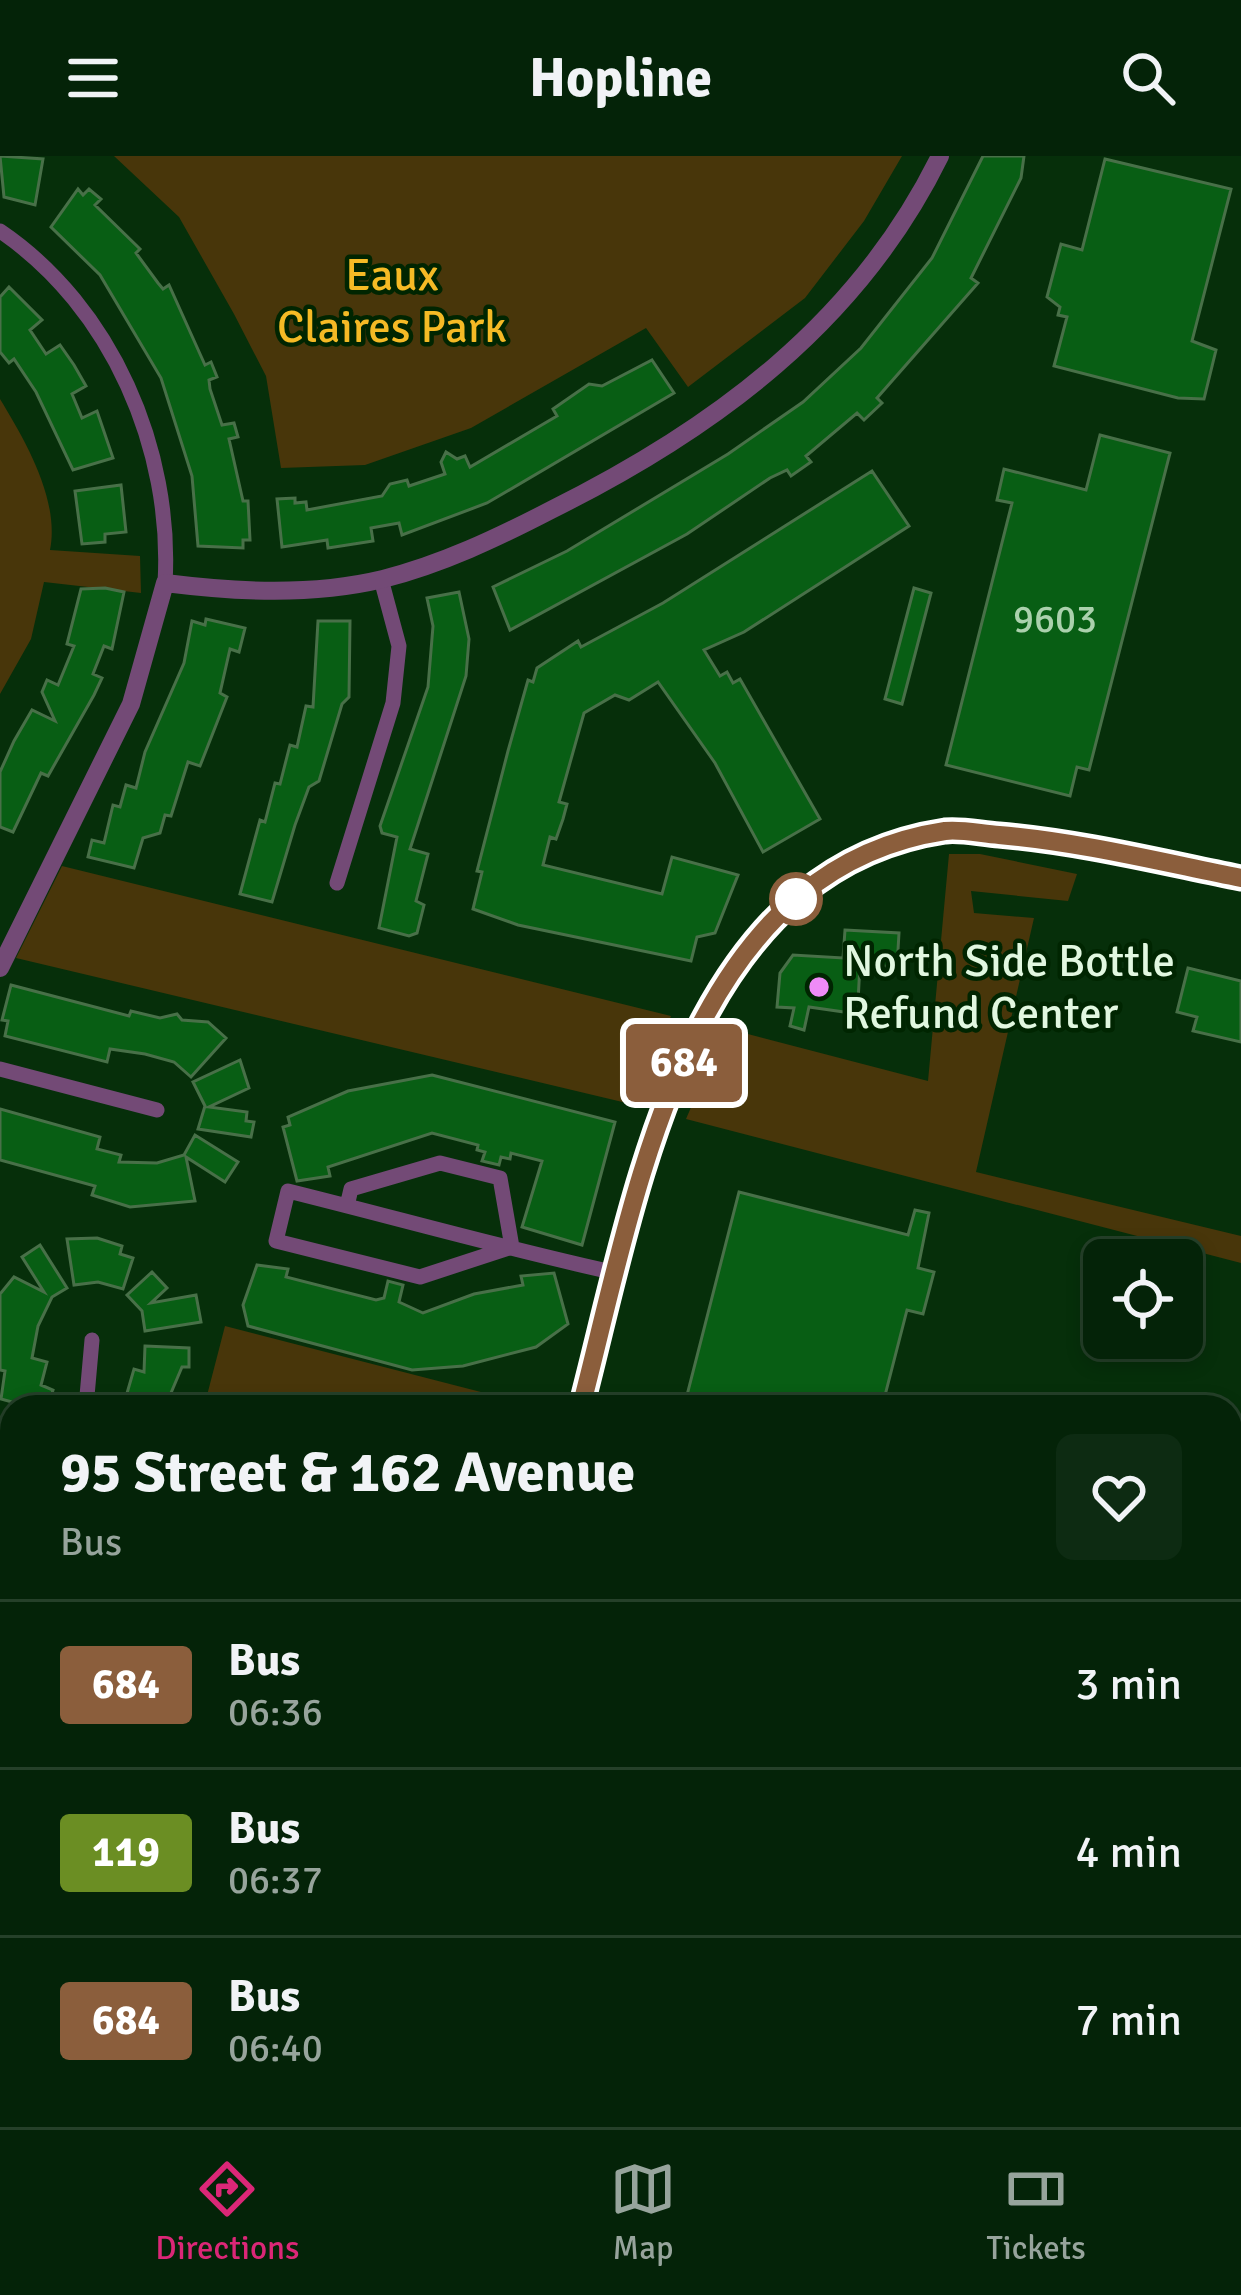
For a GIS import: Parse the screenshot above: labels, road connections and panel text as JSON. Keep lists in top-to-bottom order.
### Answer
{
  "parks": ["Eaux Claires Park"],
  "places": ["North Side Bottle Refund Center"],
  "lines": ["bus line 684"],
  "house_numbers": ["9603"],
  "page": {
    "header": "Hopline",
    "on_map": "684",
    "heading": ["95 Street & 162 Avenue", "Bus"],
    "list": [
      {
        "mark": "684",
        "name": "Bus",
        "note": "06:36",
        "value": "3 min"
      },
      {
        "mark": "119",
        "name": "Bus",
        "note": "06:37",
        "value": "4 min"
      },
      {
        "mark": "684",
        "name": "Bus",
        "note": "06:40",
        "value": "7 min"
      }
    ],
    "tabs": ["Directions", "Map", "Tickets"]
  }
}
